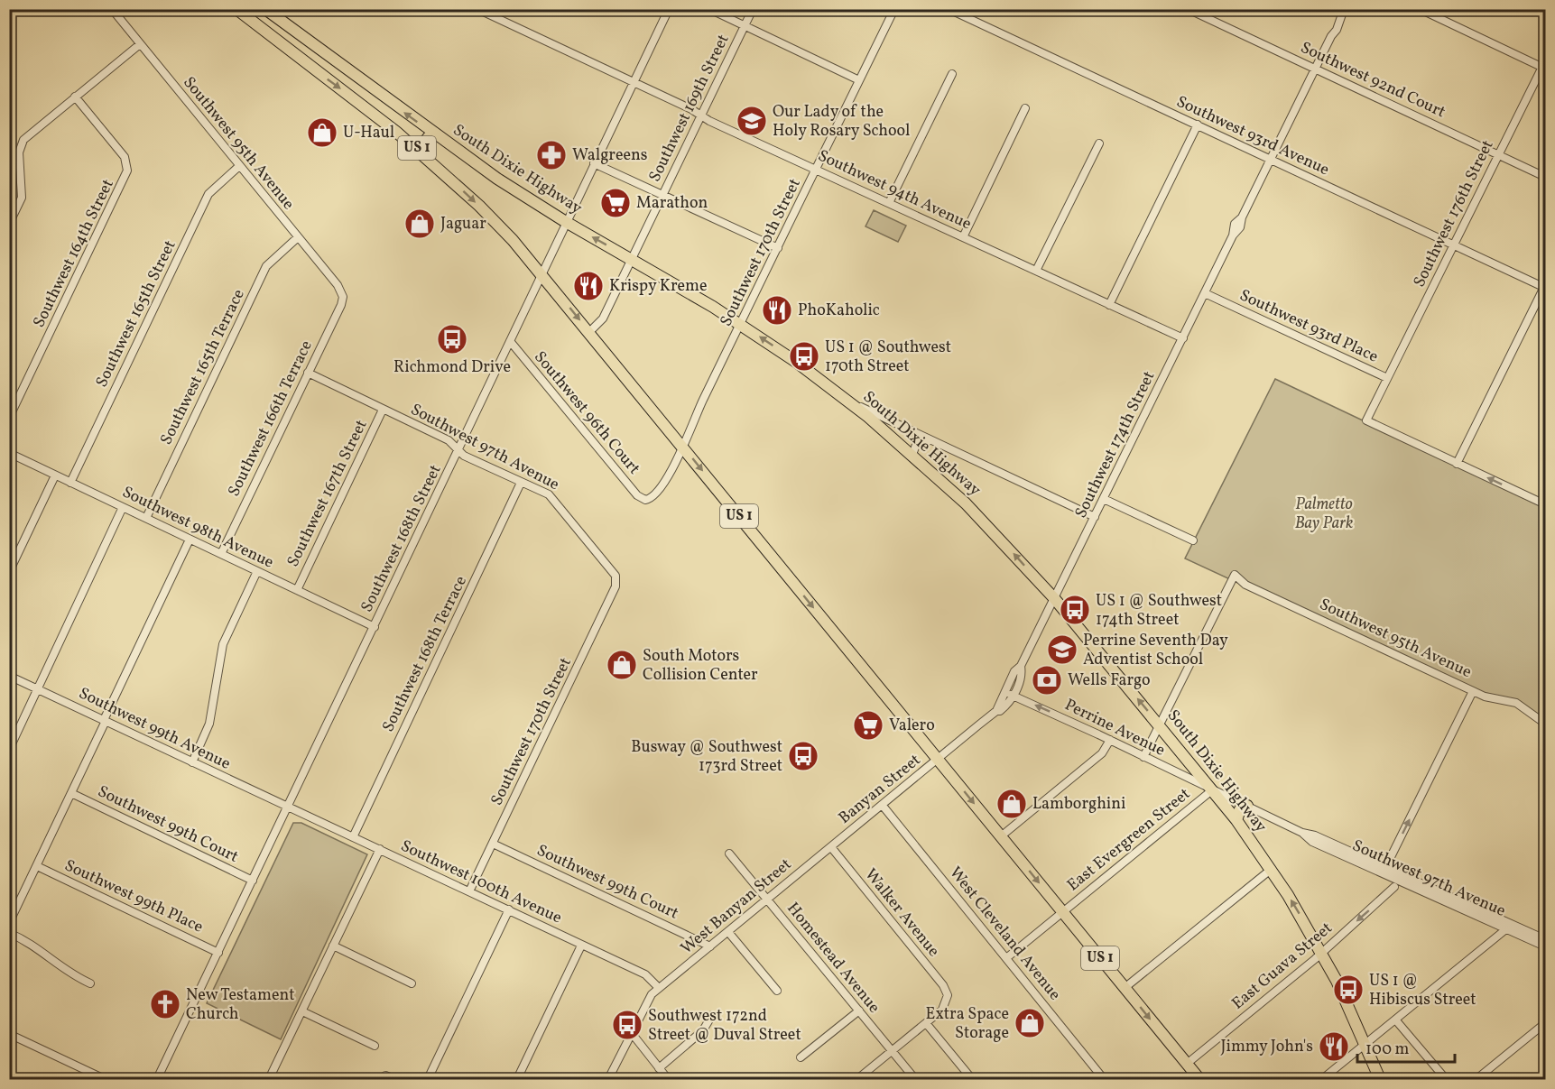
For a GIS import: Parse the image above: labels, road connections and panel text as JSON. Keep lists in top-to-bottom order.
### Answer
{
  "streets": {
    "highway": ["US 1", "South Dixie Highway"],
    "street": [
      "Southwest 92nd Court",
      "Southwest 169th Street",
      "Southwest 93rd Avenue",
      "Southwest 95th Avenue",
      "Southwest 94th Avenue",
      "Southwest 176th Street",
      "Southwest 170th Street",
      "Southwest 164th Street",
      "Southwest 165th Street",
      "Southwest 93rd Place",
      "Southwest 165th Terrace",
      "Southwest 96th Court",
      "Southwest 166th Terrace",
      "Southwest 174th Street",
      "Southwest 97th Avenue",
      "Southwest 167th Street",
      "Southwest 98th Avenue",
      "Southwest 168th Street",
      "Southwest 168th Terrace",
      "Perrine Avenue",
      "Southwest 99th Avenue",
      "Banyan Street",
      "Southwest 99th Court",
      "East Evergreen Street",
      "Southwest 100th Avenue",
      "Southwest 99th Place",
      "West Banyan Street",
      "Walker Avenue",
      "West Cleveland Avenue",
      "Homestead Avenue",
      "East Guava Street"
    ]
  },
  "crossings": [
    ["Southwest 92nd Court", "Southwest 176th Street"],
    ["Southwest 92nd Court", "Southwest 174th Street"],
    ["Southwest 169th Street", "US 1"],
    ["Southwest 169th Street", "South Dixie Highway"],
    ["Southwest 169th Street", "Southwest 94th Avenue"],
    ["Southwest 93rd Avenue", "Southwest 176th Street"],
    ["Southwest 93rd Avenue", "Southwest 174th Street"],
    ["Southwest 95th Avenue", "South Dixie Highway"],
    ["Southwest 95th Avenue", "Southwest 165th Street"],
    ["Southwest 95th Avenue", "Southwest 165th Terrace"],
    ["Southwest 95th Avenue", "Southwest 166th Terrace"],
    ["US 1", "Southwest 170th Street"],
    ["US 1", "Southwest 168th Street"],
    ["US 1", "Banyan Street"],
    ["US 1", "East Evergreen Street"],
    ["US 1", "East Guava Street"],
    ["South Dixie Highway", "Southwest 170th Street"],
    ["South Dixie Highway", "Southwest 174th Street"],
    ["South Dixie Highway", "Southwest 97th Avenue"],
    ["South Dixie Highway", "Southwest 168th Street"],
    ["South Dixie Highway", "Perrine Avenue"],
    ["South Dixie Highway", "East Evergreen Street"],
    ["South Dixie Highway", "East Guava Street"],
    ["Southwest 94th Avenue", "Southwest 170th Street"],
    ["Southwest 94th Avenue", "Southwest 174th Street"],
    ["Southwest 94th Avenue", "Southwest 168th Street"],
    ["Southwest 176th Street", "Southwest 93rd Place"],
    ["Southwest 170th Street", "Southwest 96th Court"],
    ["Southwest 170th Street", "Southwest 97th Avenue"],
    ["Southwest 170th Street", "Southwest 99th Court"],
    ["Southwest 170th Street", "Southwest 100th Avenue"],
    ["Southwest 165th Street", "Southwest 98th Avenue"],
    ["Southwest 93rd Place", "Southwest 174th Street"],
    ["Southwest 165th Terrace", "Southwest 98th Avenue"],
    ["Southwest 96th Court", "Southwest 168th Street"],
    ["Southwest 166th Terrace", "Southwest 97th Avenue"],
    ["Southwest 166th Terrace", "Southwest 98th Avenue"],
    ["Southwest 174th Street", "Banyan Street"],
    ["Southwest 97th Avenue", "Southwest 167th Street"],
    ["Southwest 97th Avenue", "Southwest 168th Street"],
    ["Southwest 97th Avenue", "Southwest 168th Terrace"],
    ["Southwest 97th Avenue", "Perrine Avenue"],
    ["Southwest 97th Avenue", "East Evergreen Street"],
    ["Southwest 167th Street", "Southwest 98th Avenue"],
    ["Southwest 98th Avenue", "Southwest 168th Street"],
    ["Southwest 168th Street", "Southwest 99th Avenue"],
    ["Southwest 168th Street", "Southwest 99th Court"],
    ["Southwest 168th Street", "Southwest 100th Avenue"],
    ["Southwest 168th Street", "Southwest 99th Place"],
    ["Southwest 168th Terrace", "Southwest 100th Avenue"],
    ["Perrine Avenue", "Banyan Street"],
    ["Perrine Avenue", "East Evergreen Street"],
    ["Southwest 99th Avenue", "Southwest 100th Avenue"],
    ["Banyan Street", "West Banyan Street"],
    ["Banyan Street", "Walker Avenue"],
    ["Banyan Street", "West Cleveland Avenue"],
    ["Southwest 99th Court", "West Banyan Street"],
    ["East Evergreen Street", "West Cleveland Avenue"],
    ["Southwest 100th Avenue", "West Banyan Street"],
    ["West Banyan Street", "Walker Avenue"],
    ["West Banyan Street", "Homestead Avenue"]
  ],
  "one_way": ["South Dixie Highway", "Perrine Avenue", "East Guava Street"],
  "parks": ["Palmetto Bay Park"],
  "places": {
    "school or university": ["Our Lady of the Holy Rosary School", "Perrine Seventh Day Adventist School"],
    "shop": [
      "U-Haul",
      "Jaguar",
      "South Motors Collision Center",
      "Lamborghini",
      "Extra Space Storage"
    ],
    "pharmacy": ["Walgreens"],
    "supermarket": ["Marathon", "Valero"],
    "restaurant": ["Krispy Kreme", "PhoKaholic", "Jimmy John's"],
    "bus stop": [
      "Richmond Drive",
      "US 1 @ Southwest 170th Street",
      "US 1 @ Southwest 174th Street",
      "Busway @ Southwest 173rd Street",
      "US 1 @ Hibiscus Street",
      "Southwest 172nd Street @ Duval Street"
    ],
    "bank": ["Wells Fargo"],
    "church": ["New Testament Church"]
  },
  "scale_bar": "100 m"
}
